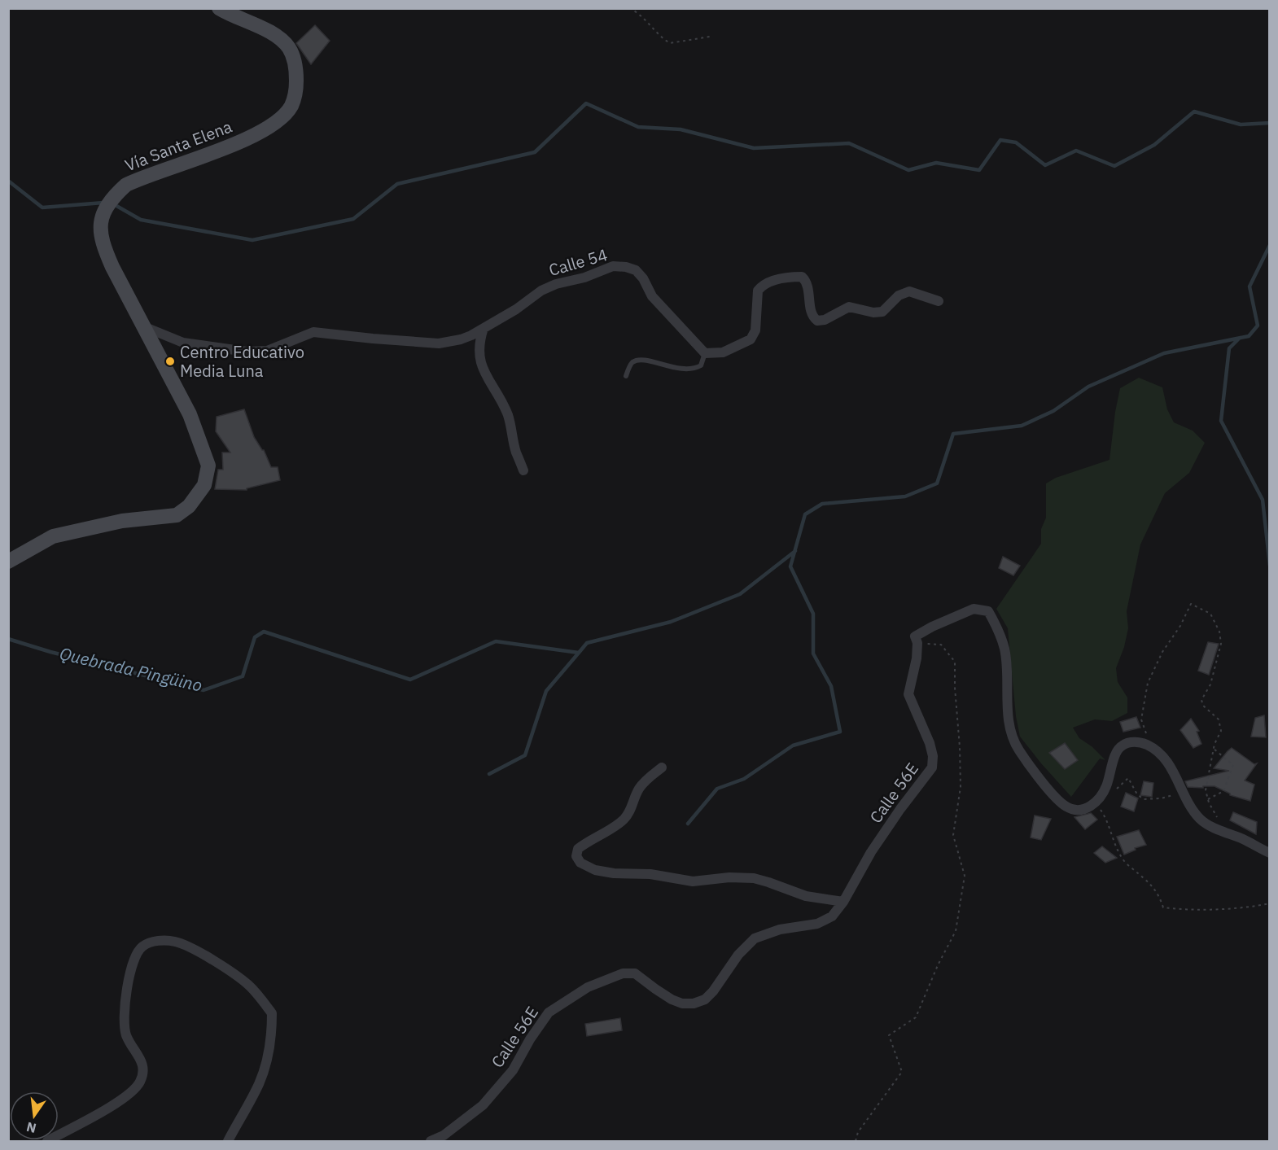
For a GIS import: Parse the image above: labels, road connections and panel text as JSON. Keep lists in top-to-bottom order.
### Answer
{
  "streets": {
    "main road": ["Vía Santa Elena"],
    "street": ["Calle 54", "Calle 56E"]
  },
  "crossings": [
    ["Vía Santa Elena", "Calle 54"]
  ],
  "water": ["Quebrada Pingüino"],
  "places": ["Centro Educativo Media Luna"],
  "north": "bottom"
}
